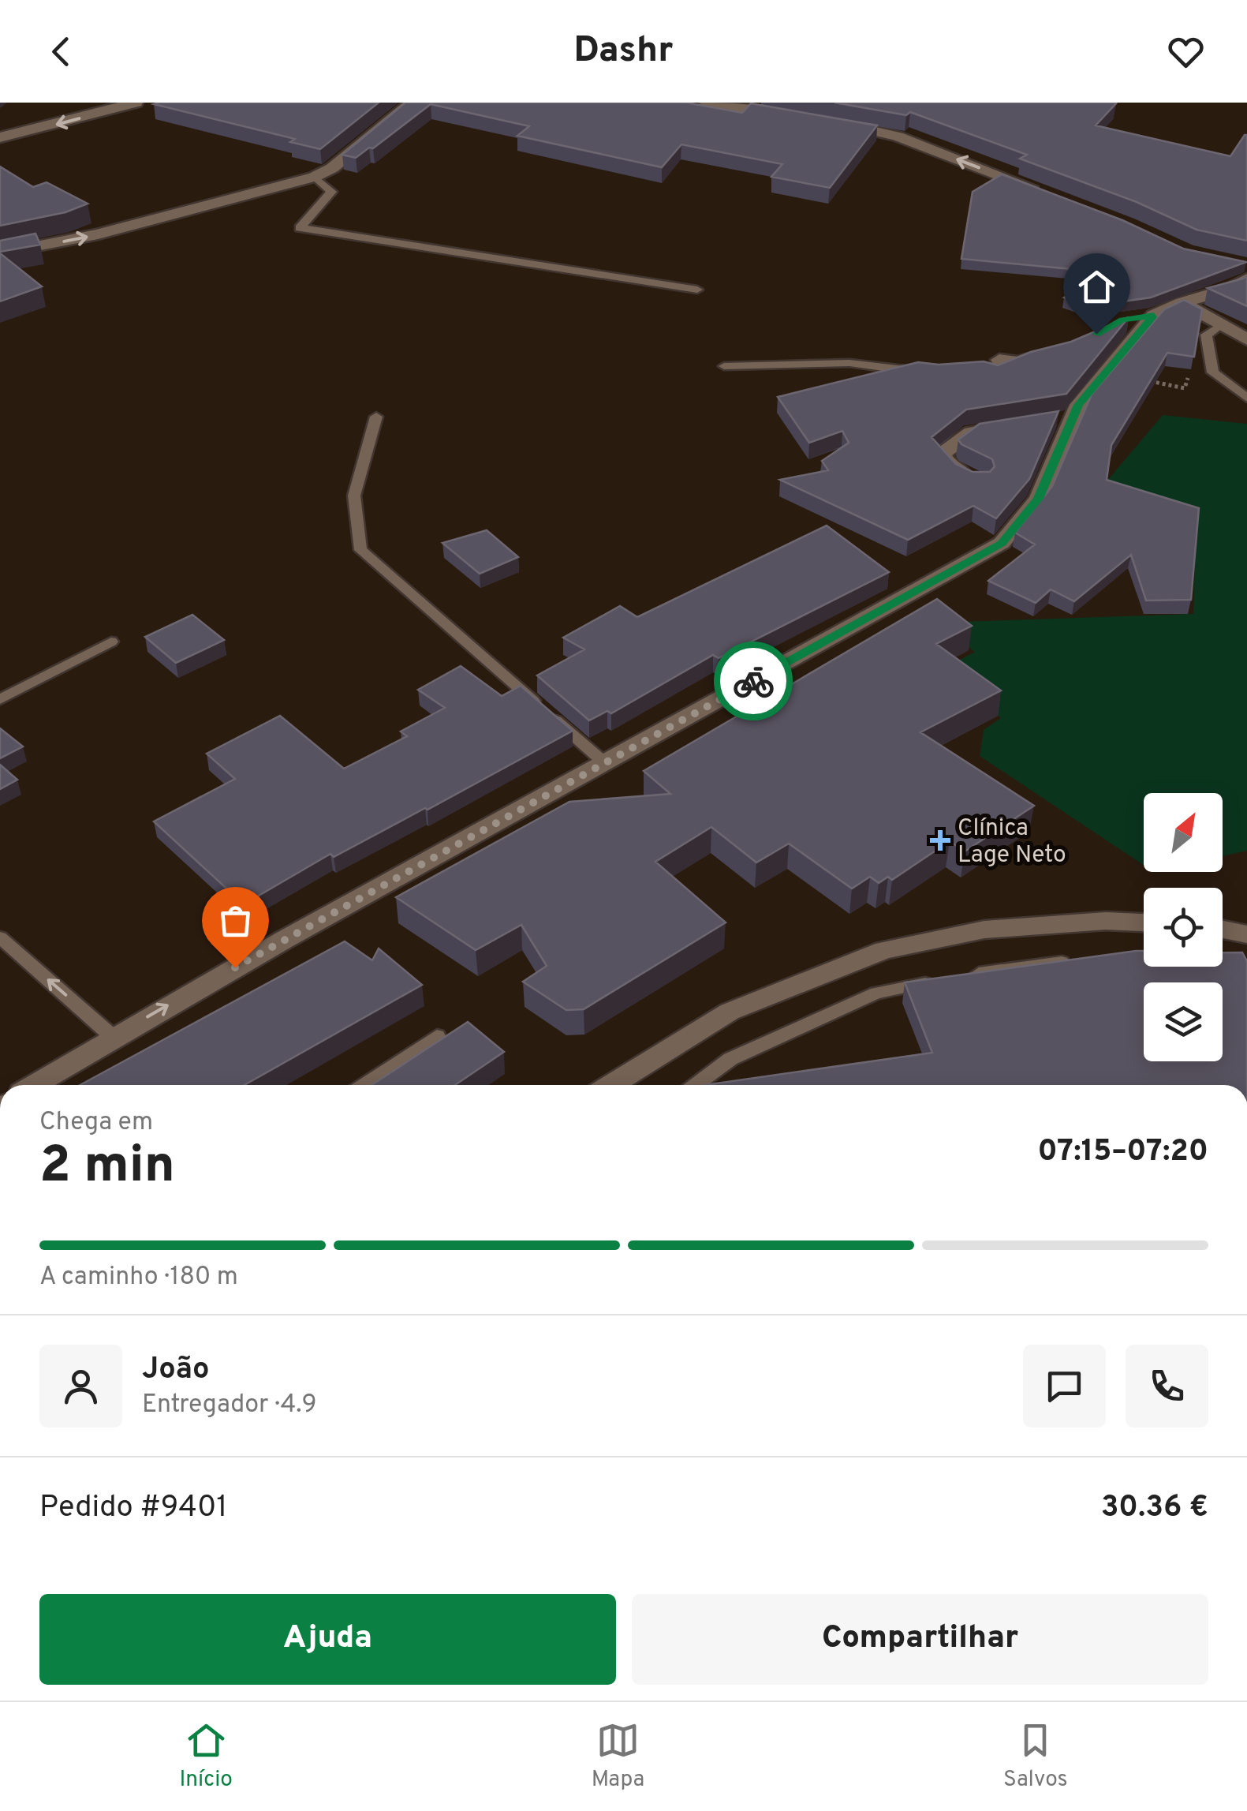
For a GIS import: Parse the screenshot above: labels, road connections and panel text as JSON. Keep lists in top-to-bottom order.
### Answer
{
  "places": {
    "health": ["Clínica Lage Neto"]
  },
  "north": "top right",
  "page": {
    "header": "Dashr",
    "heading": ["2 min", "Chega em", "07:15–07:20"],
    "panel": [
      "João",
      "Entregador · 4.9",
      "Pedido #9401",
      "30.36 €"
    ],
    "bar": "A caminho · 180 m",
    "buttons": ["Ajuda", "Compartilhar"],
    "tabs": ["Início", "Mapa", "Salvos"]
  }
}
